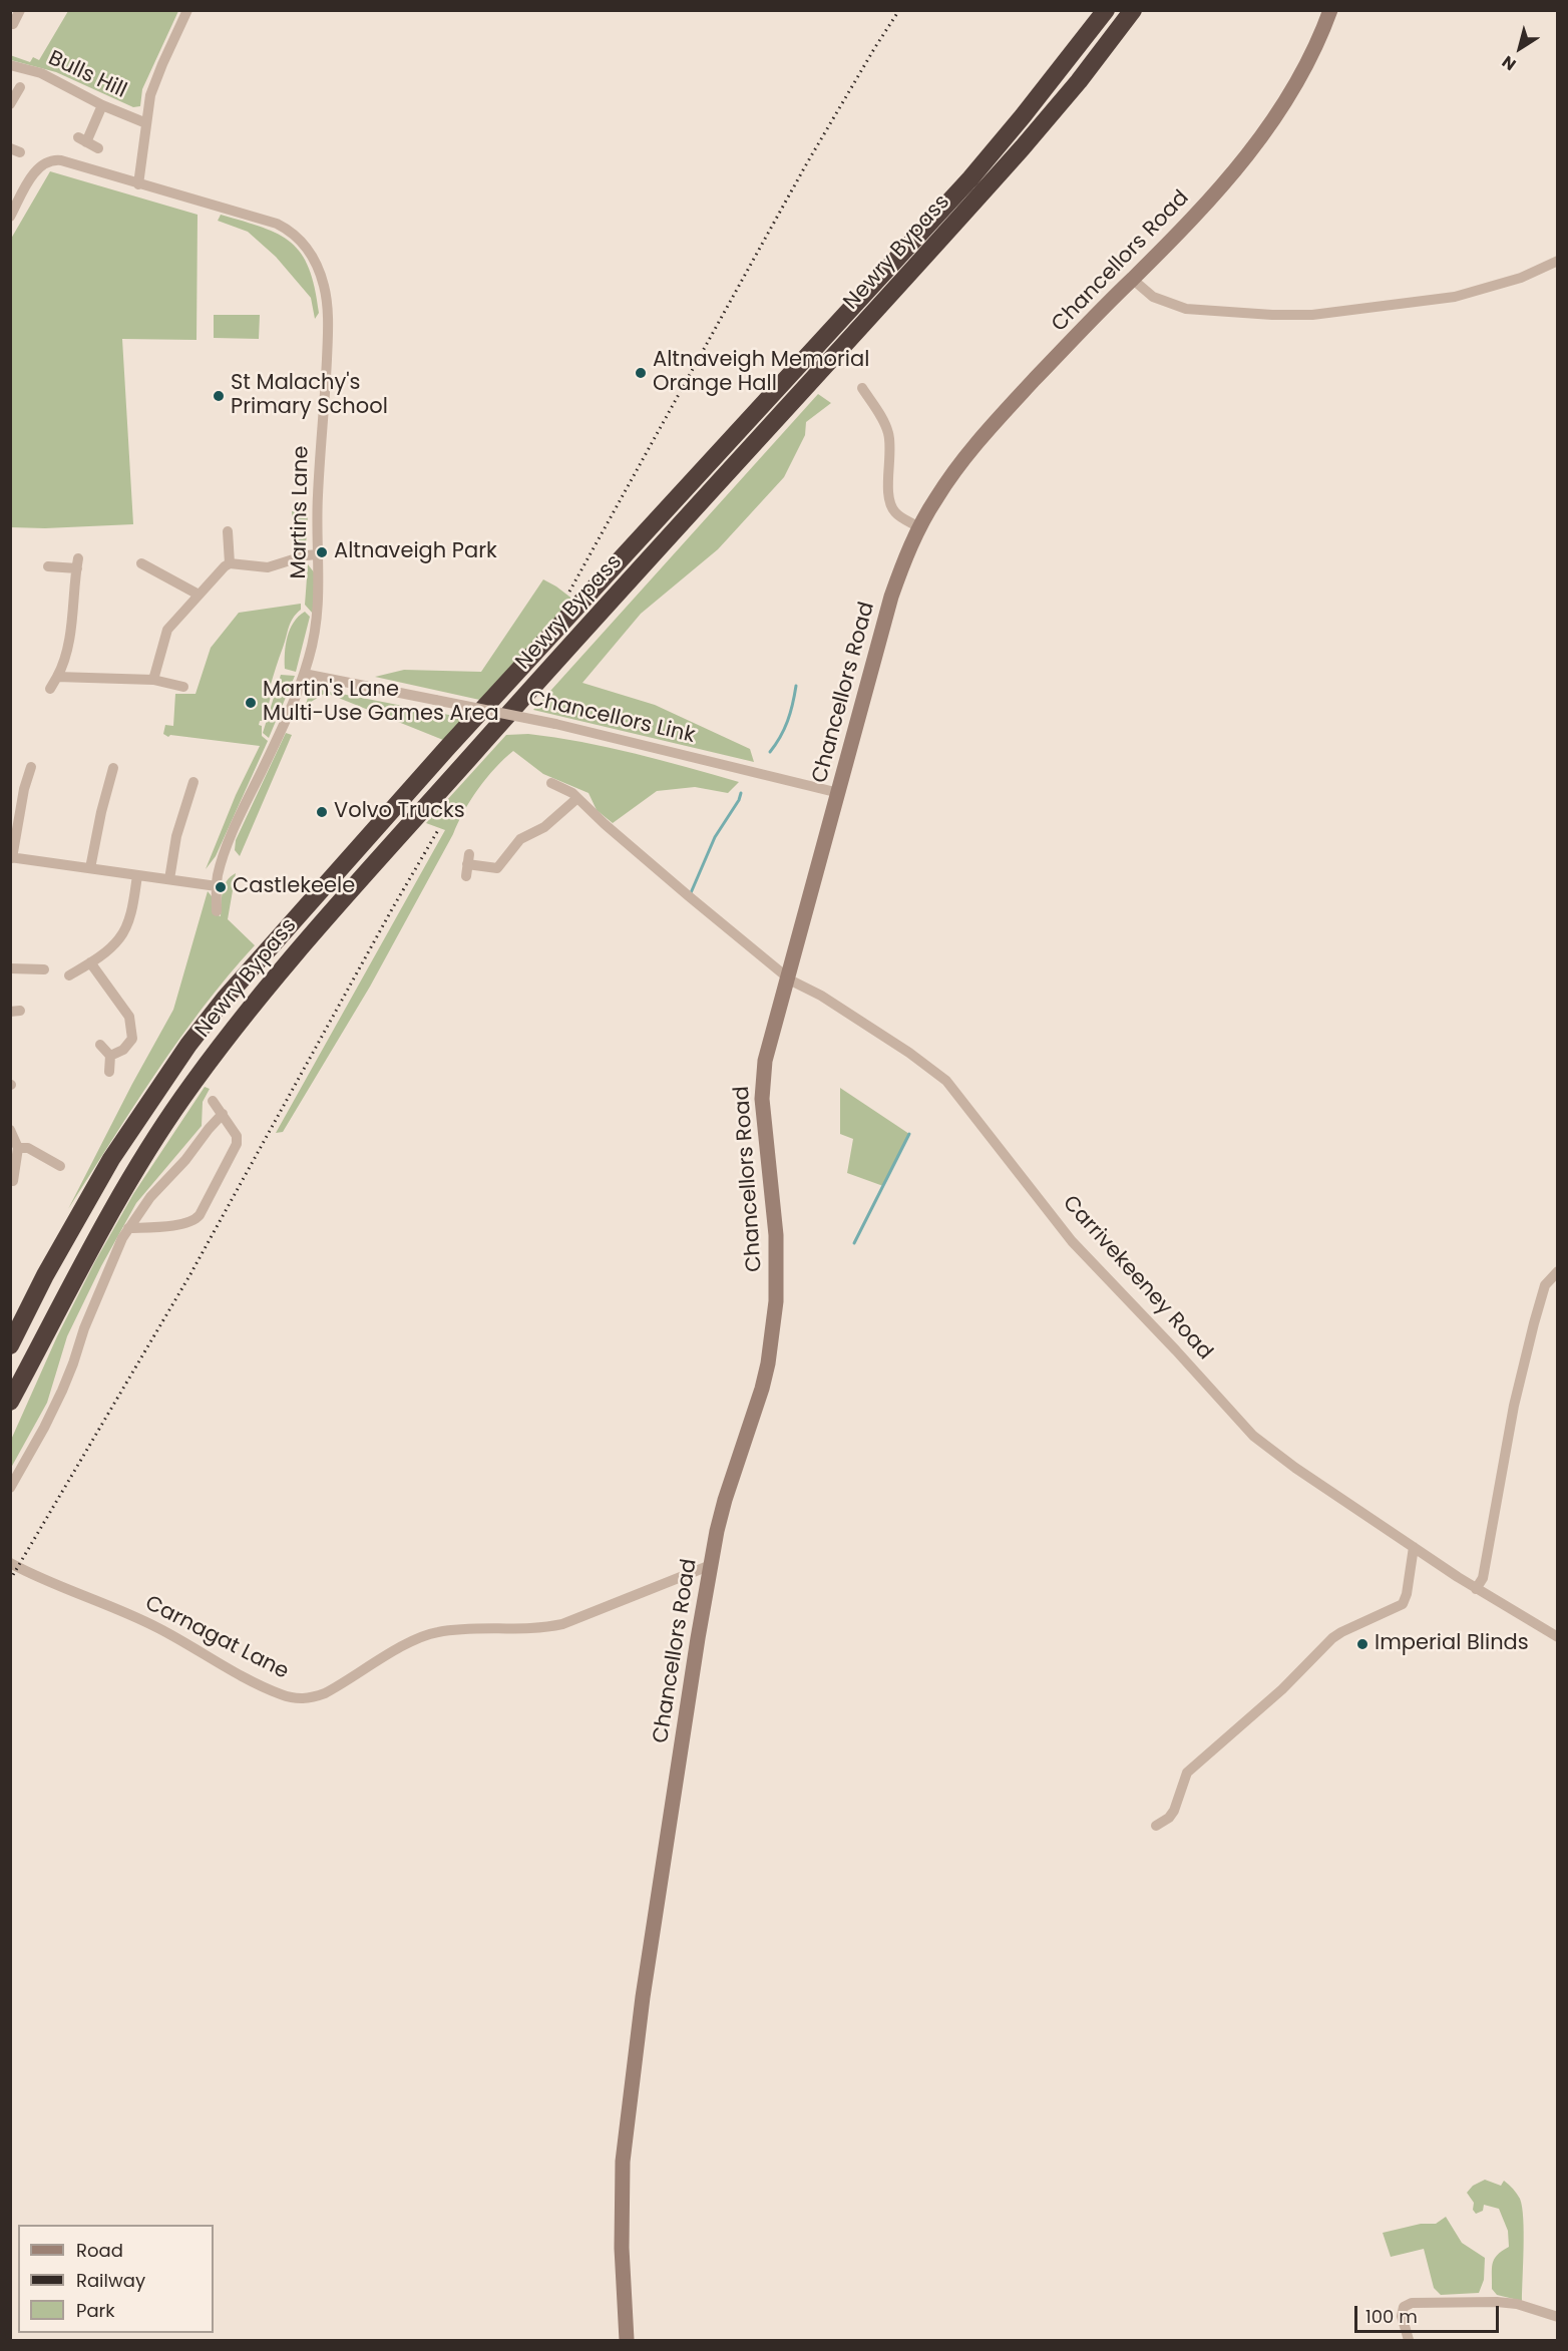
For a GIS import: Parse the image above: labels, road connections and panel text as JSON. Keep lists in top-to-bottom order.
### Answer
{
  "streets": {
    "highway": ["Newry Bypass"],
    "street": [
      "Bulls Hill",
      "Chancellors Road",
      "Martins Lane",
      "Chancellors Link",
      "Carrivekeeney Road",
      "Carnagat Lane"
    ]
  },
  "crossings": [
    ["Chancellors Road", "Chancellors Link"],
    ["Chancellors Road", "Carrivekeeney Road"],
    ["Chancellors Road", "Carnagat Lane"],
    ["Martins Lane", "Chancellors Link"]
  ],
  "places": [
    "Altnaveigh Memorial Orange Hall",
    "St Malachy's Primary School",
    "Altnaveigh Park",
    "Martin's Lane Multi-Use Games Area",
    "Volvo Trucks",
    "Castlekeele",
    "Imperial Blinds"
  ],
  "legend": ["Road", "Railway", "Park"],
  "scale_bar": "100 m",
  "north": "bottom left"
}
